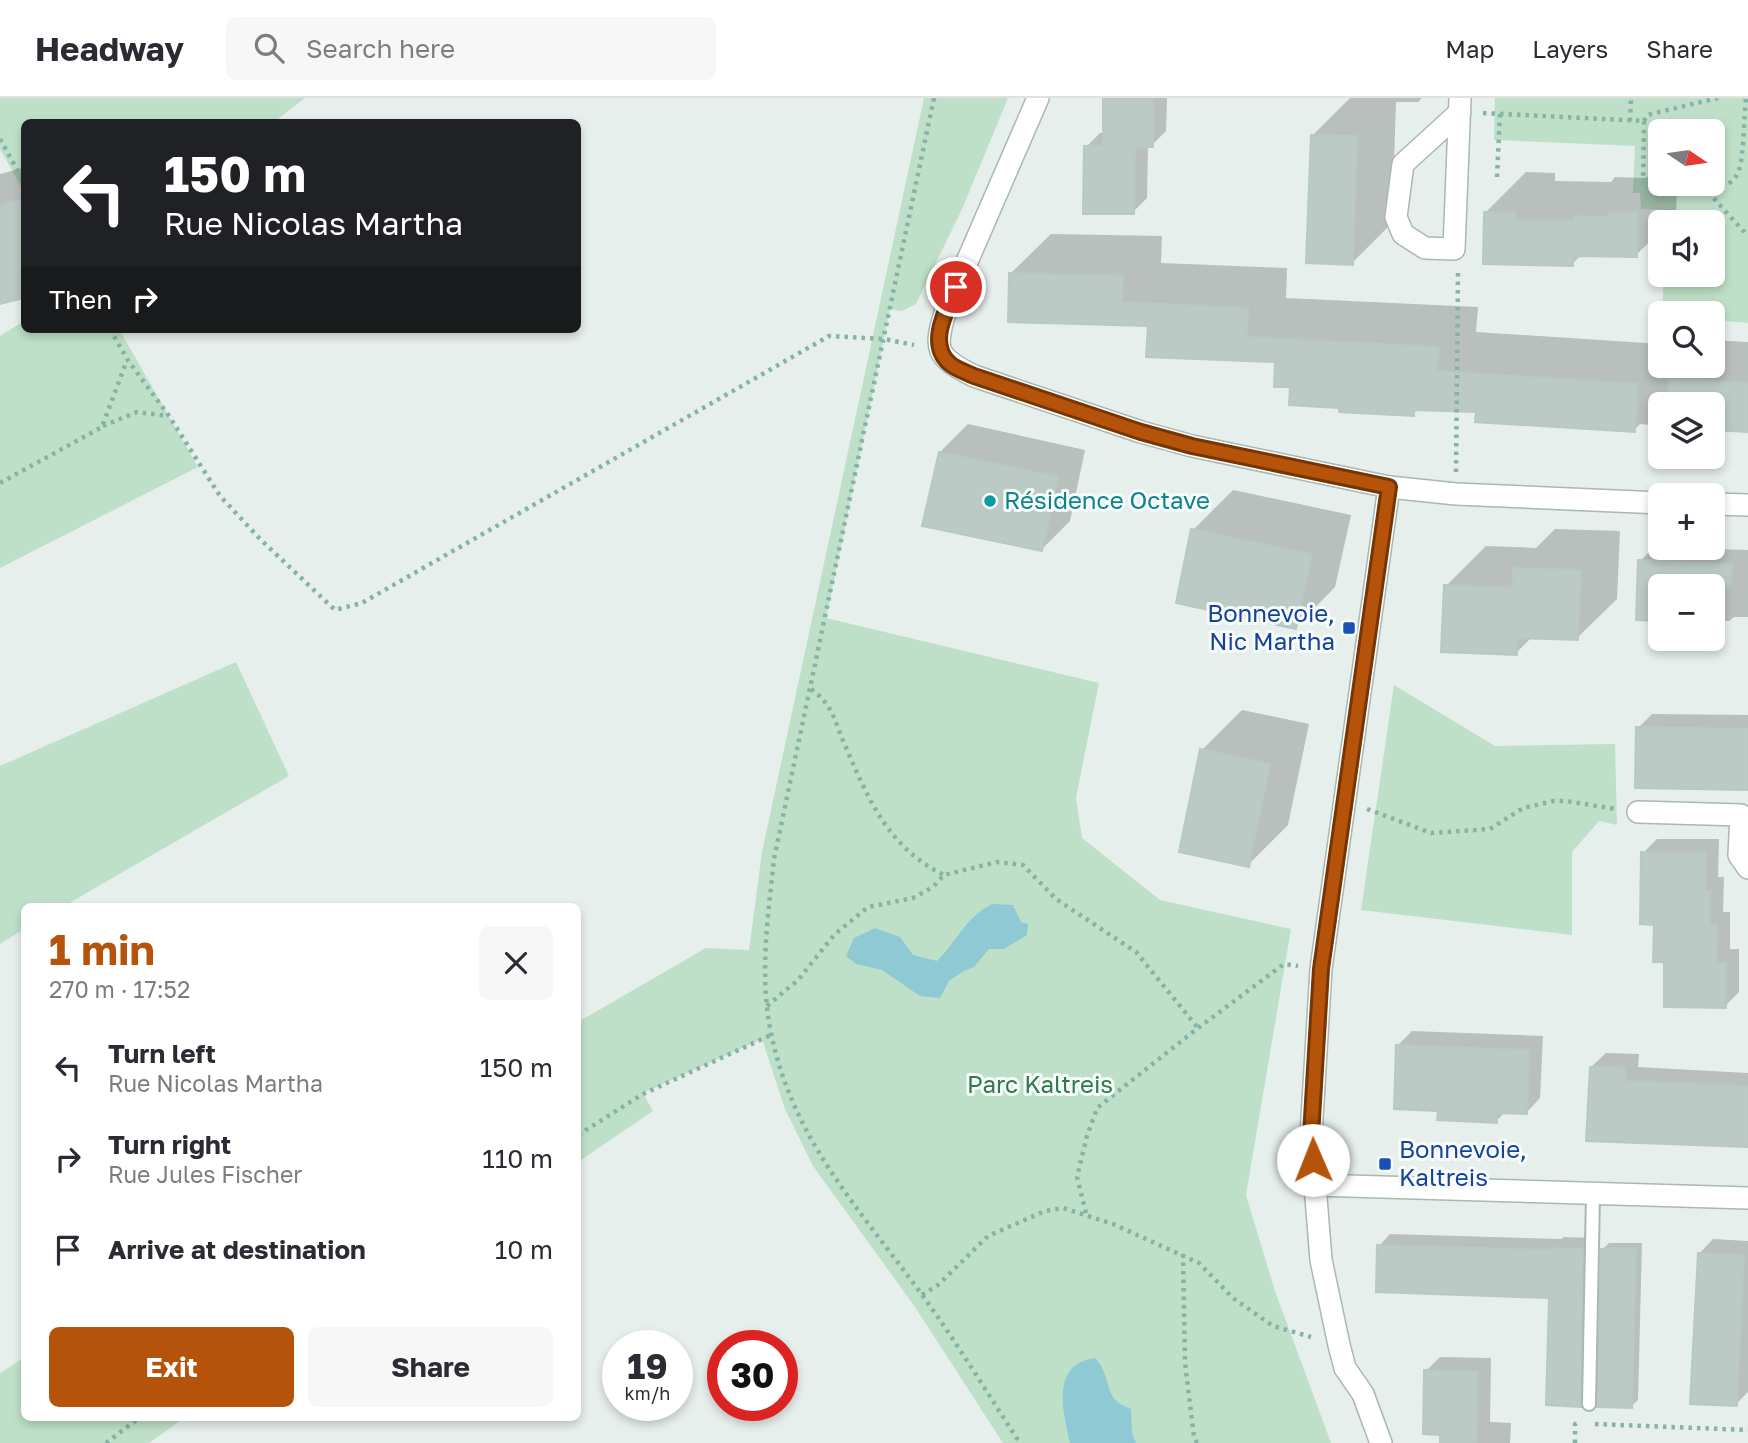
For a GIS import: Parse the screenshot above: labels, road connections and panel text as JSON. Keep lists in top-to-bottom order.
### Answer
{
  "parks": ["Parc Kaltreis"],
  "places": {
    "other": ["Résidence Octave"],
    "transit": ["Bonnevoie, Nic Martha", "Bonnevoie, Kaltreis"]
  },
  "north": "right",
  "page": {
    "header": "Headway",
    "search": "Search here",
    "nav": ["Map", "Layers", "Share"],
    "map_buttons": ["+", "−"],
    "turn": ["150 m", "Rue Nicolas Martha"],
    "then": "Then",
    "heading": ["1 min", "270 m · 17:52"],
    "list": [
      {
        "name": "Turn left",
        "note": "Rue Nicolas Martha",
        "value": "150 m"
      },
      {
        "name": "Turn right",
        "note": "Rue Jules Fischer",
        "value": "110 m"
      },
      {
        "name": "Arrive at destination",
        "value": "10 m"
      }
    ],
    "buttons": ["Exit", "Share"],
    "speed": "19 km/h",
    "limit": "30"
  }
}
